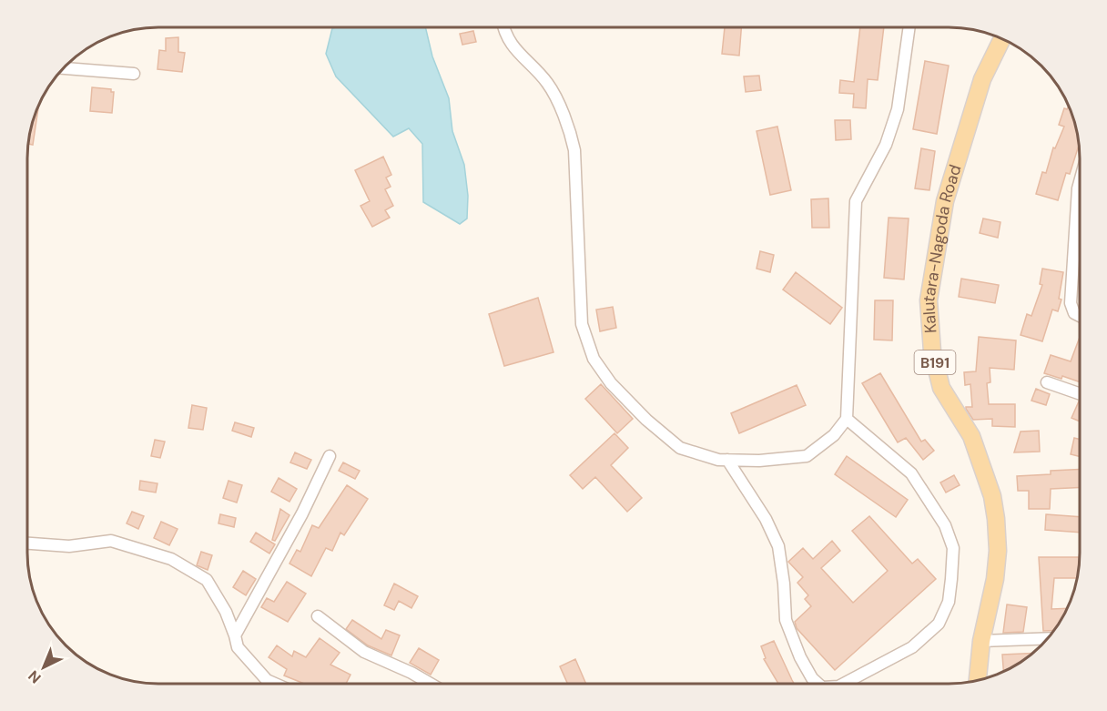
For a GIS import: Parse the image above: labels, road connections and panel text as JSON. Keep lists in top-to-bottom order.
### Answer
{
  "streets": {
    "main road": ["Kalutara-Nagoda Road", "B191"]
  },
  "north": "bottom left"
}
